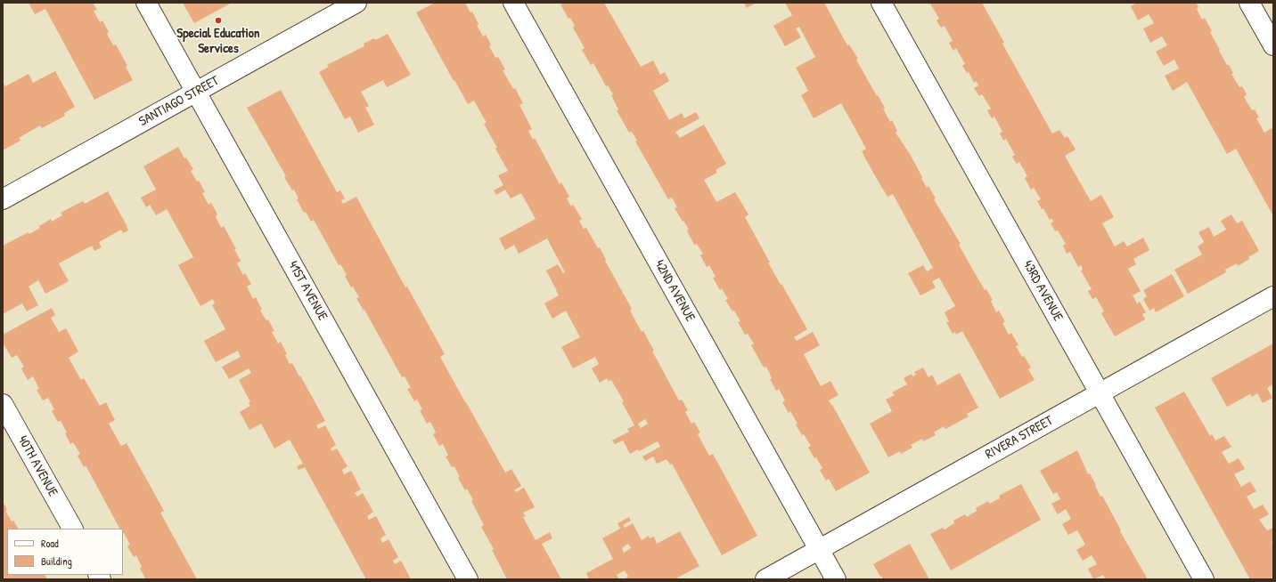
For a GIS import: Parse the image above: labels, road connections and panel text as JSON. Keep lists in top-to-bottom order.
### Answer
{
  "streets": {
    "street": [
      "SANTIAGO STREET",
      "41ST AVENUE",
      "42ND AVENUE",
      "43RD AVENUE",
      "RIVERA STREET",
      "40TH AVENUE"
    ]
  },
  "crossings": [
    ["SANTIAGO STREET", "41ST AVENUE"],
    ["42ND AVENUE", "RIVERA STREET"],
    ["43RD AVENUE", "RIVERA STREET"]
  ],
  "places": ["Special Education Services"],
  "legend": ["Road", "Building"]
}
